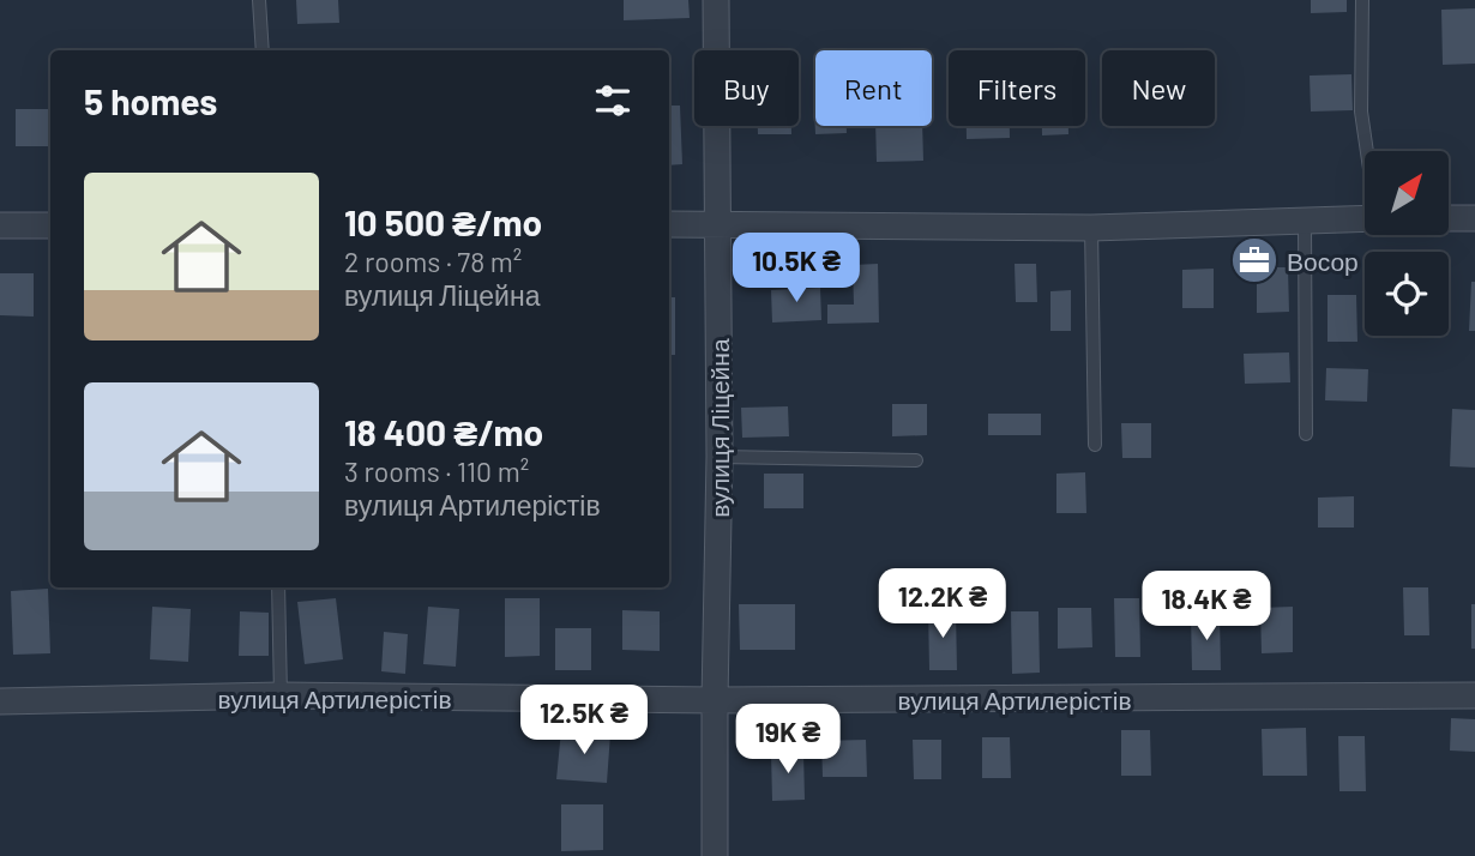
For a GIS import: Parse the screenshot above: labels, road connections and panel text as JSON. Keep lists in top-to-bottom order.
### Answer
{
  "streets": {
    "street": ["вулиця Ліцейна", "вулиця Артилерістів"]
  },
  "crossings": [
    ["вулиця Ліцейна", "вулиця Артилерістів"]
  ],
  "places": {
    "office": ["Восор"]
  },
  "north": "top right",
  "page": {
    "chip": [
      "Buy",
      "Rent",
      "Filters",
      "New"
    ],
    "heading": "5 homes",
    "list": [
      {
        "name": "10 500 ₴/mo",
        "note": "2 rooms · 78 m² · вулиця Ліцейна"
      },
      {
        "name": "18 400 ₴/mo",
        "note": "3 rooms · 110 m² · вулиця Артилерістів"
      }
    ],
    "price": [
      "10.5K ₴",
      "12.2K ₴",
      "18.4K ₴",
      "12.5K ₴",
      "19K ₴"
    ]
  }
}
